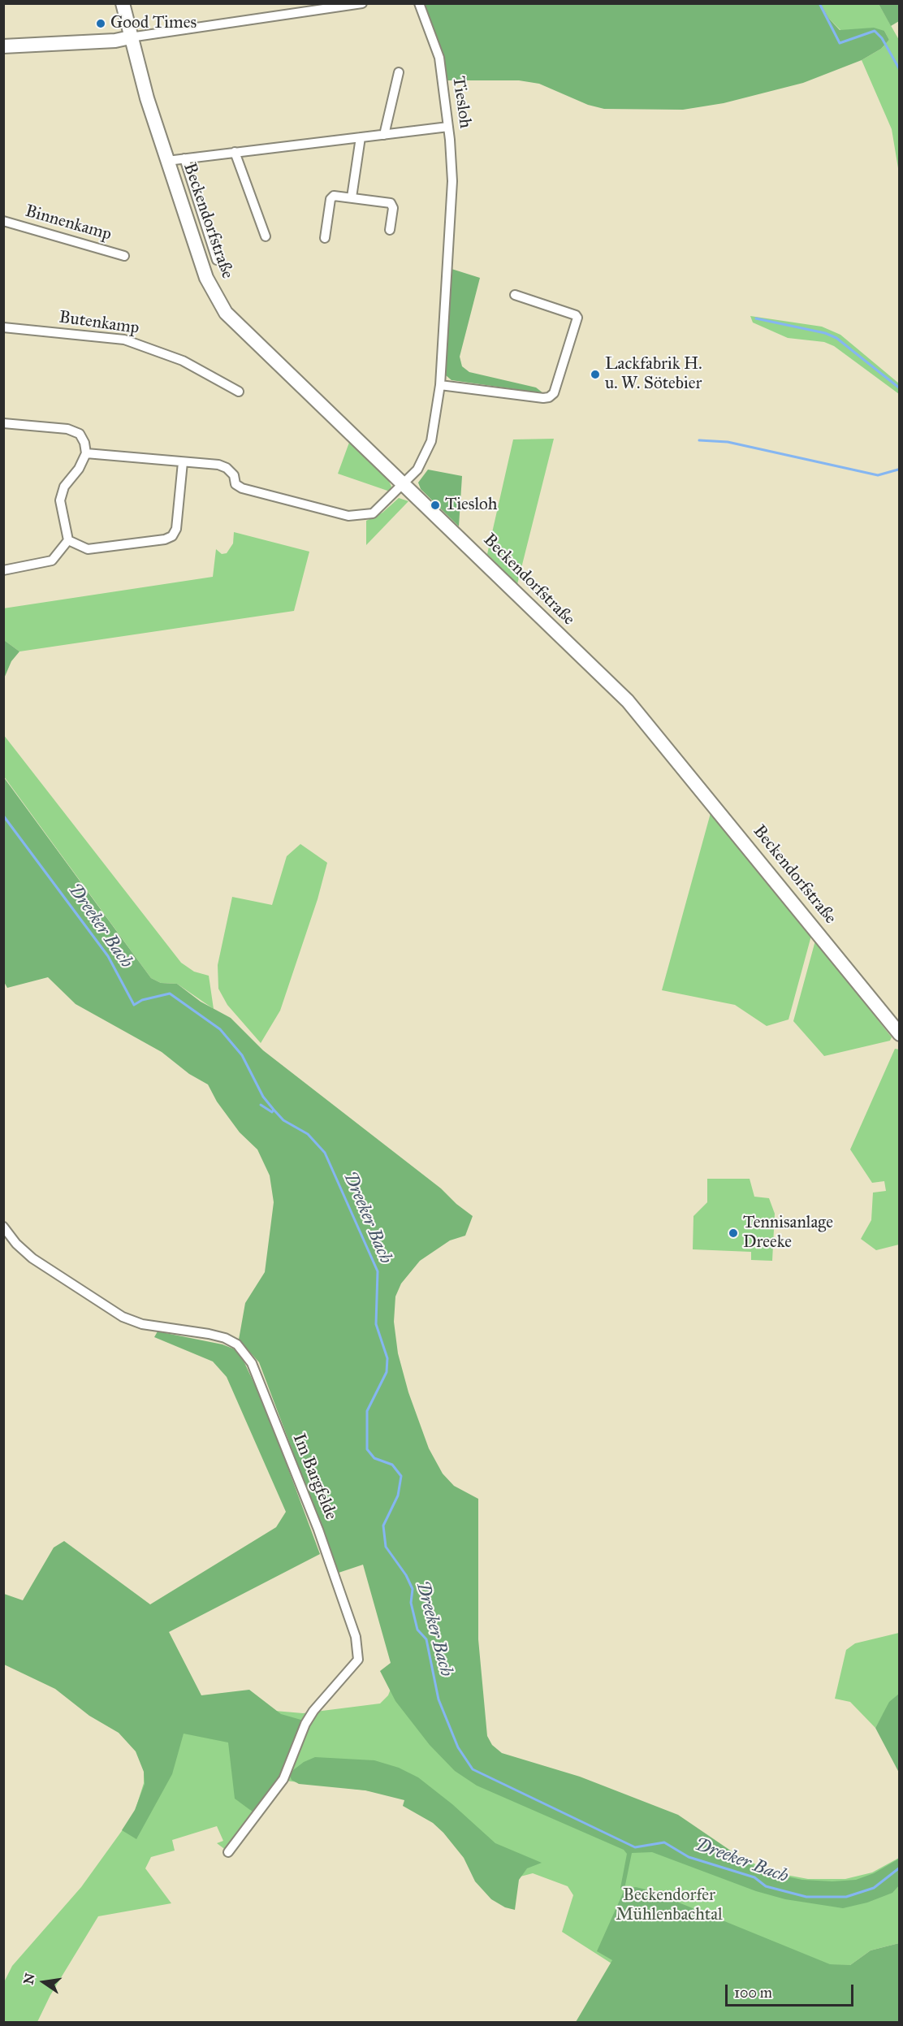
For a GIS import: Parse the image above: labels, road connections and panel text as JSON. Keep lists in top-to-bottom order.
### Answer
{
  "streets": {
    "street": [
      "Tiesloh",
      "Beckendorfstraße",
      "Binnenkamp",
      "Butenkamp",
      "Im Bargfelde"
    ]
  },
  "crossings": [
    ["Tiesloh", "Beckendorfstraße"]
  ],
  "water": ["Dreeker Bach"],
  "parks": ["Beckendorfer Mühlenbachtal"],
  "places": [
    "Good Times",
    "Lackfabrik H. u. W. Sötebier",
    "Tiesloh",
    "Tennisanlage Dreeke"
  ],
  "scale_bar": "100 m",
  "north": "left"
}
